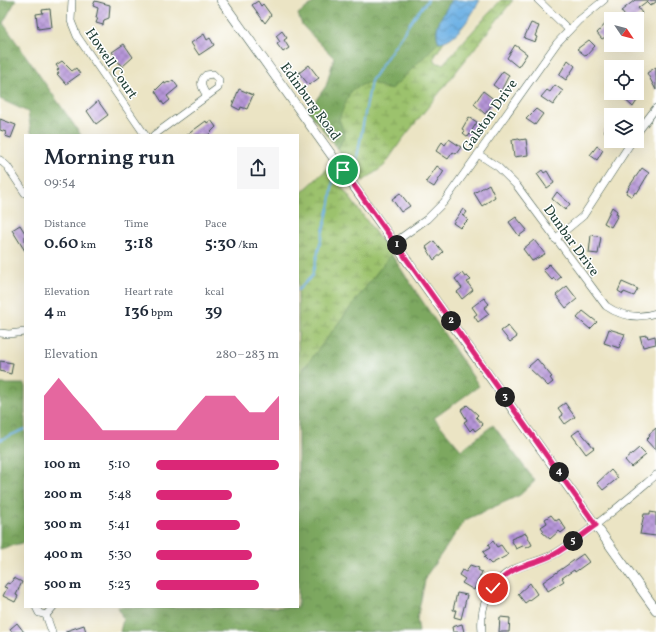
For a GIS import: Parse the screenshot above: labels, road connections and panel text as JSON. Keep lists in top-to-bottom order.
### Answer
{
  "streets": {
    "main road": ["Edinburg Road"],
    "street": ["Howell Court", "Galston Drive", "Dunbar Drive"]
  },
  "crossings": [
    ["Edinburg Road", "Galston Drive"],
    ["Galston Drive", "Dunbar Drive"]
  ],
  "north": "bottom right",
  "page": {
    "heading": ["Morning run", "09:54"],
    "stats": [
      ["Distance", "0.60 km"],
      ["Time", "3:18"],
      ["Pace", "5:30 /km"],
      ["Elevation", "4 m"],
      ["Heart rate", "136 bpm"],
      ["kcal", "39"]
    ],
    "pins": [
      "1",
      "2",
      "3",
      "4",
      "5"
    ],
    "chart": ["Elevation", "280–283 m"],
    "list": [
      {
        "name": "100 m",
        "note": "5:10"
      },
      {
        "name": "200 m",
        "note": "5:48"
      },
      {
        "name": "300 m",
        "note": "5:41"
      },
      {
        "name": "400 m",
        "note": "5:30"
      },
      {
        "name": "500 m",
        "note": "5:23"
      }
    ]
  }
}
